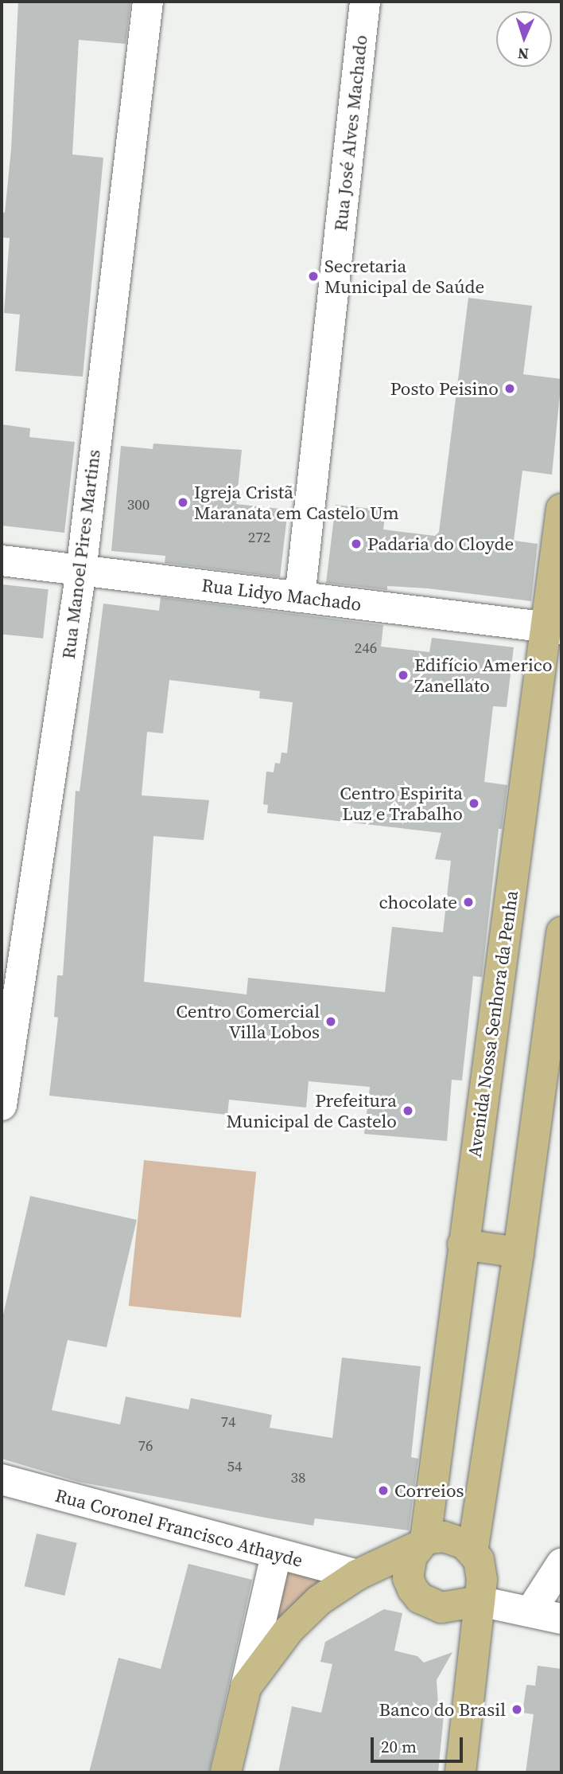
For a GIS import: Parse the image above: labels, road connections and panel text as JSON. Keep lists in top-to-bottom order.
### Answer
{
  "streets": {
    "main road": ["Avenida Nossa Senhora da Penha"],
    "street": [
      "Rua José Alves Machado",
      "Rua Manoel Pires Martins",
      "Rua Lidyo Machado",
      "Rua Coronel Francisco Athayde"
    ]
  },
  "crossings": [
    ["Rua José Alves Machado", "Rua Lidyo Machado"],
    ["Rua Manoel Pires Martins", "Rua Lidyo Machado"],
    ["Rua Lidyo Machado", "Avenida Nossa Senhora da Penha"]
  ],
  "places": [
    "Secretaria Municipal de Saúde",
    "Posto Peisino",
    "Igreja Cristã Maranata em Castelo Um",
    "Padaria do Cloyde",
    "Edifício Americo Zanellato",
    "Centro Espirita Luz e Trabalho",
    "chocolate",
    "Centro Comercial Villa Lobos",
    "Prefeitura Municipal de Castelo",
    "Correios",
    "Banco do Brasil"
  ],
  "house_numbers": [
    "300",
    "272",
    "246",
    "74",
    "76",
    "54",
    "38"
  ],
  "scale_bar": "20 m",
  "north": "bottom"
}
